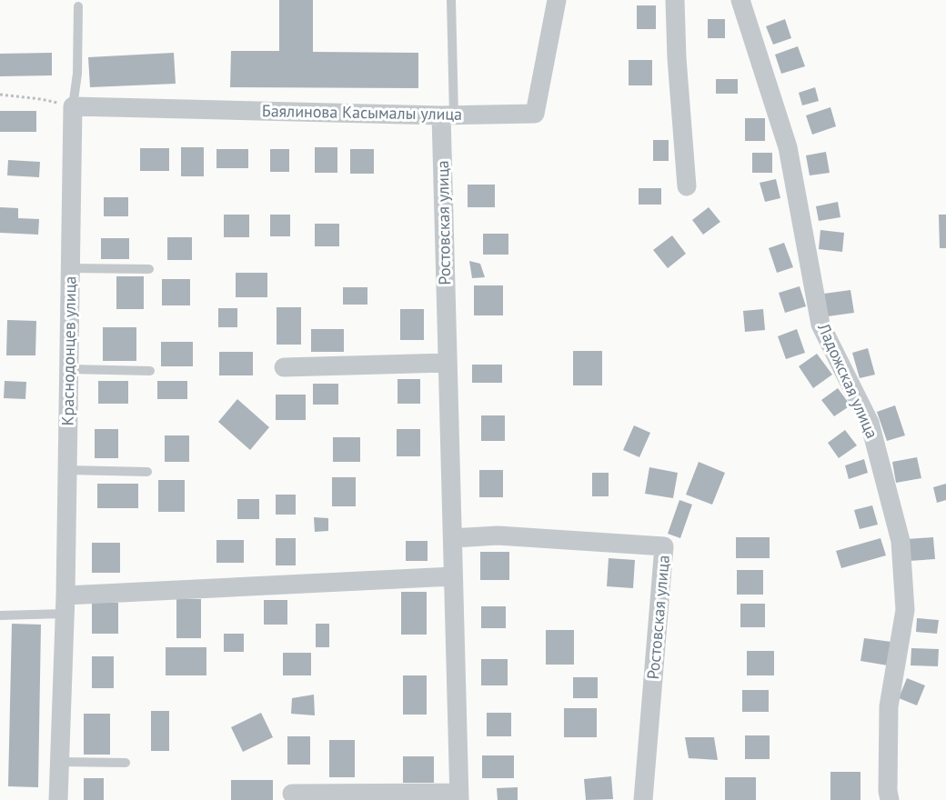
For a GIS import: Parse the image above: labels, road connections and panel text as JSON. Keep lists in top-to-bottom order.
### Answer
{
  "streets": {
    "street": [
      "Баялинова Касымалы улица",
      "Ростовская улица",
      "Краснодонцев улица",
      "Ладожская улица"
    ]
  },
  "crossings": [
    ["Баялинова Касымалы улица", "Ростовская улица"],
    ["Баялинова Касымалы улица", "Краснодонцев улица"]
  ]
}
